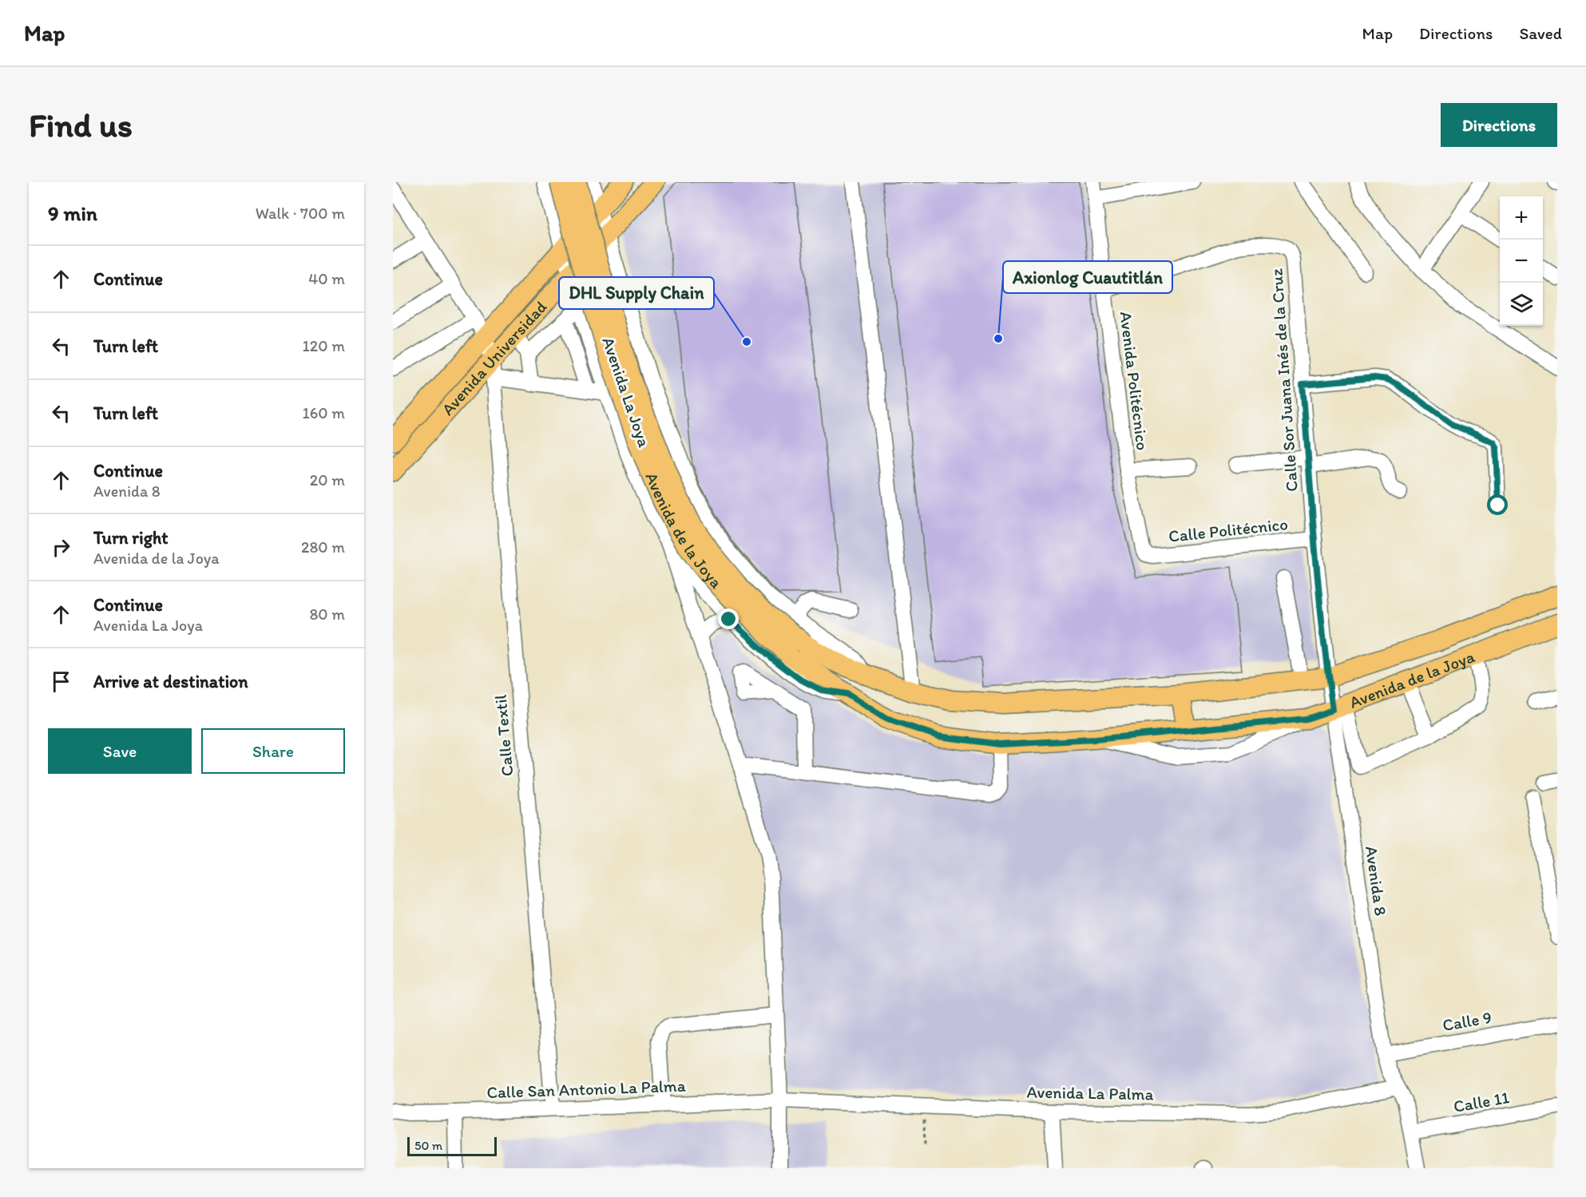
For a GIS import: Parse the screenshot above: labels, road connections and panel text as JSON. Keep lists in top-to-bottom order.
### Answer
{
  "streets": {
    "main road": ["Avenida Universidad", "Avenida de la Joya"],
    "street": [
      "Calle Sor Juana Inés de la Cruz",
      "Avenida Politécnico",
      "Avenida La Joya",
      "Calle Politécnico",
      "Calle Textil",
      "Avenida 8",
      "Calle 9",
      "Calle San Antonio La Palma",
      "Avenida La Palma",
      "Calle 11"
    ]
  },
  "crossings": [
    ["Avenida Universidad", "Avenida La Joya"],
    ["Avenida Universidad", "Calle Textil"],
    ["Calle Sor Juana Inés de la Cruz", "Avenida Politécnico"],
    ["Calle Sor Juana Inés de la Cruz", "Avenida de la Joya"],
    ["Calle Sor Juana Inés de la Cruz", "Calle Politécnico"],
    ["Calle Sor Juana Inés de la Cruz", "Avenida 8"],
    ["Avenida Politécnico", "Calle Politécnico"],
    ["Avenida La Joya", "Avenida de la Joya"],
    ["Avenida de la Joya", "Avenida 8"],
    ["Calle Textil", "Calle San Antonio La Palma"],
    ["Avenida 8", "Calle 9"],
    ["Avenida 8", "Avenida La Palma"],
    ["Calle San Antonio La Palma", "Avenida La Palma"]
  ],
  "places": ["Axionlog Cuautitlán", "DHL Supply Chain"],
  "scale_bar": "50 m",
  "page": {
    "header": "Map",
    "nav": ["Map", "Directions", "Saved"],
    "buttons": [
      "Directions",
      ["Save", "Share"]
    ],
    "title": "Find us",
    "heading": ["9 min", "Walk · 700 m"],
    "map_buttons": ["+", "−"],
    "list": [
      ["Continue", "40 m"],
      ["Turn left", "120 m"],
      ["Turn left", "160 m"],
      ["Continue", "Avenida 8", "20 m"],
      ["Turn right", "Avenida de la Joya", "280 m"],
      ["Continue", "Avenida La Joya", "80 m"],
      "Arrive at destination"
    ],
    "scale": "50 m"
  }
}
